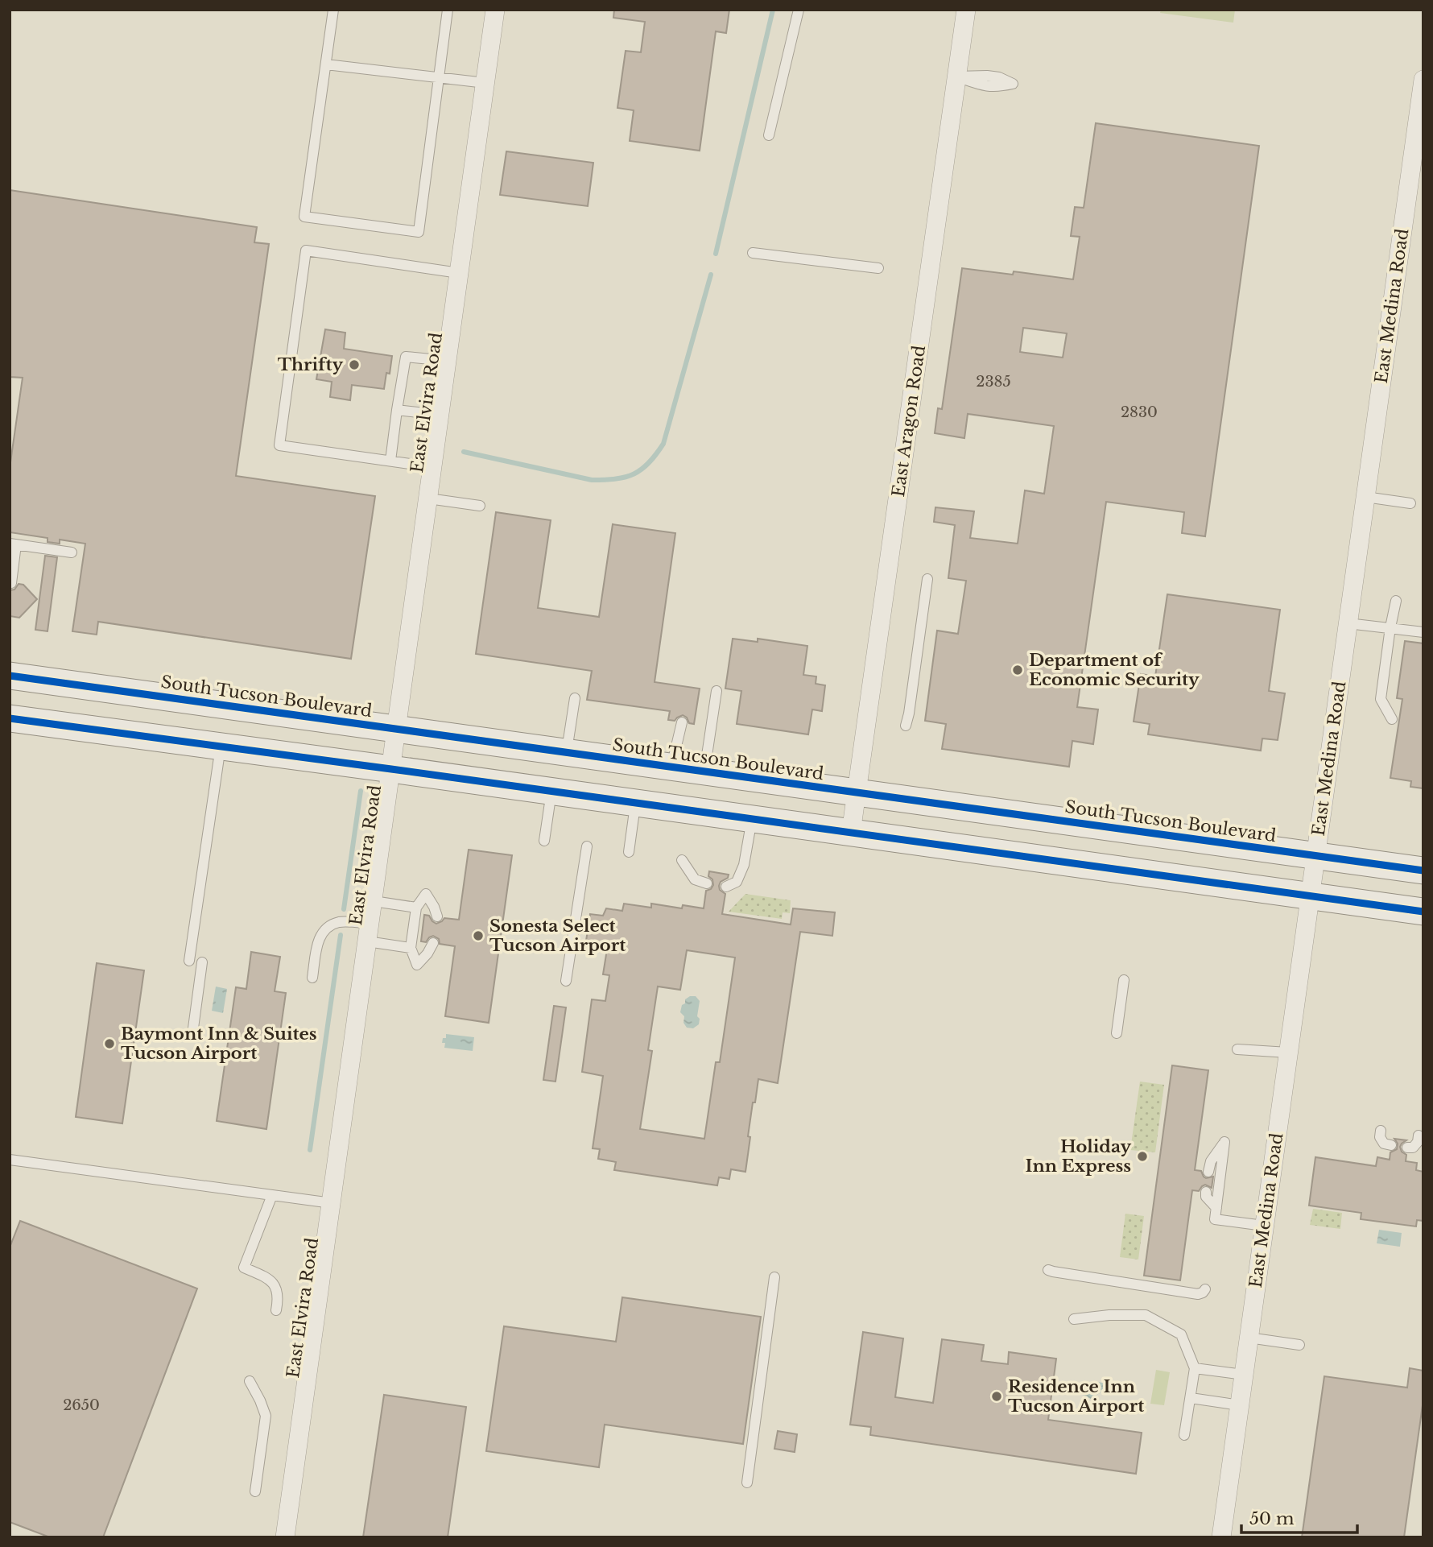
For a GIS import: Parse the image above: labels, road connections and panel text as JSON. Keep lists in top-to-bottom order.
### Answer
{
  "streets": {
    "main road": ["South Tucson Boulevard"],
    "street": ["East Medina Road", "East Elvira Road", "East Aragon Road"]
  },
  "crossings": [
    ["East Medina Road", "South Tucson Boulevard"],
    ["East Elvira Road", "South Tucson Boulevard"],
    ["East Aragon Road", "South Tucson Boulevard"]
  ],
  "places": [
    "Thrifty",
    "Department of Economic Security",
    "Sonesta Select Tucson Airport",
    "Baymont Inn & Suites Tucson Airport",
    "Holiday Inn Express",
    "Residence Inn Tucson Airport"
  ],
  "house_numbers": ["2385", "2830", "2650"],
  "scale_bar": "50 m"
}
